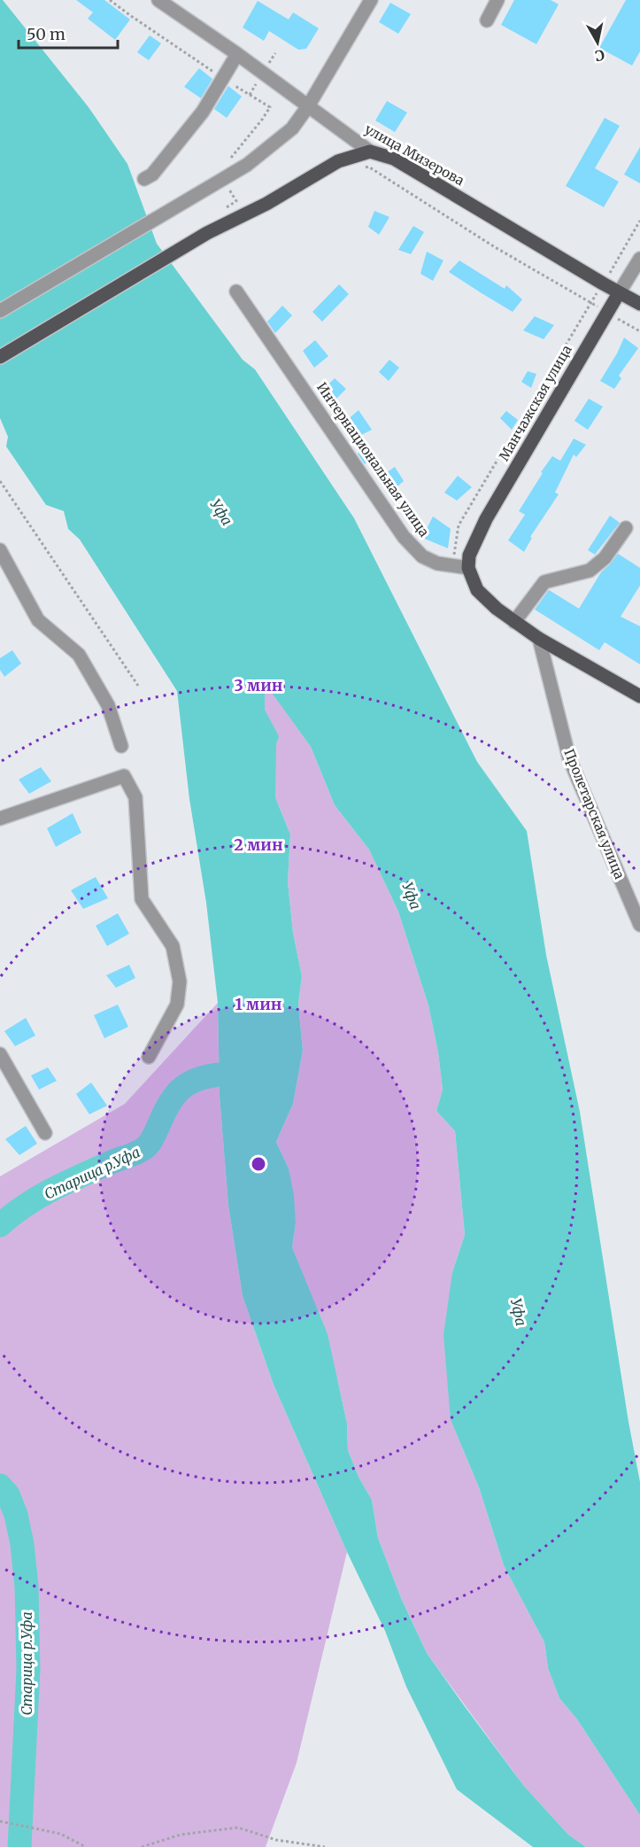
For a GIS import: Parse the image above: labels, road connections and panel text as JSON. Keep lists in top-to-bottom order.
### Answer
{
  "streets": {
    "main road": ["улица Мизерова", "Манчажская улица"],
    "street": ["Интернациональная улица", "Пролетарская улица"]
  },
  "crossings": [
    ["улица Мизерова", "Манчажская улица"],
    ["Манчажская улица", "Интернациональная улица"]
  ],
  "water": ["Уфа", "Старица р.Уфа"],
  "scale_bar": "50 m",
  "north": "bottom",
  "rings": ["3 мин", "2 мин", "1 мин"]
}
